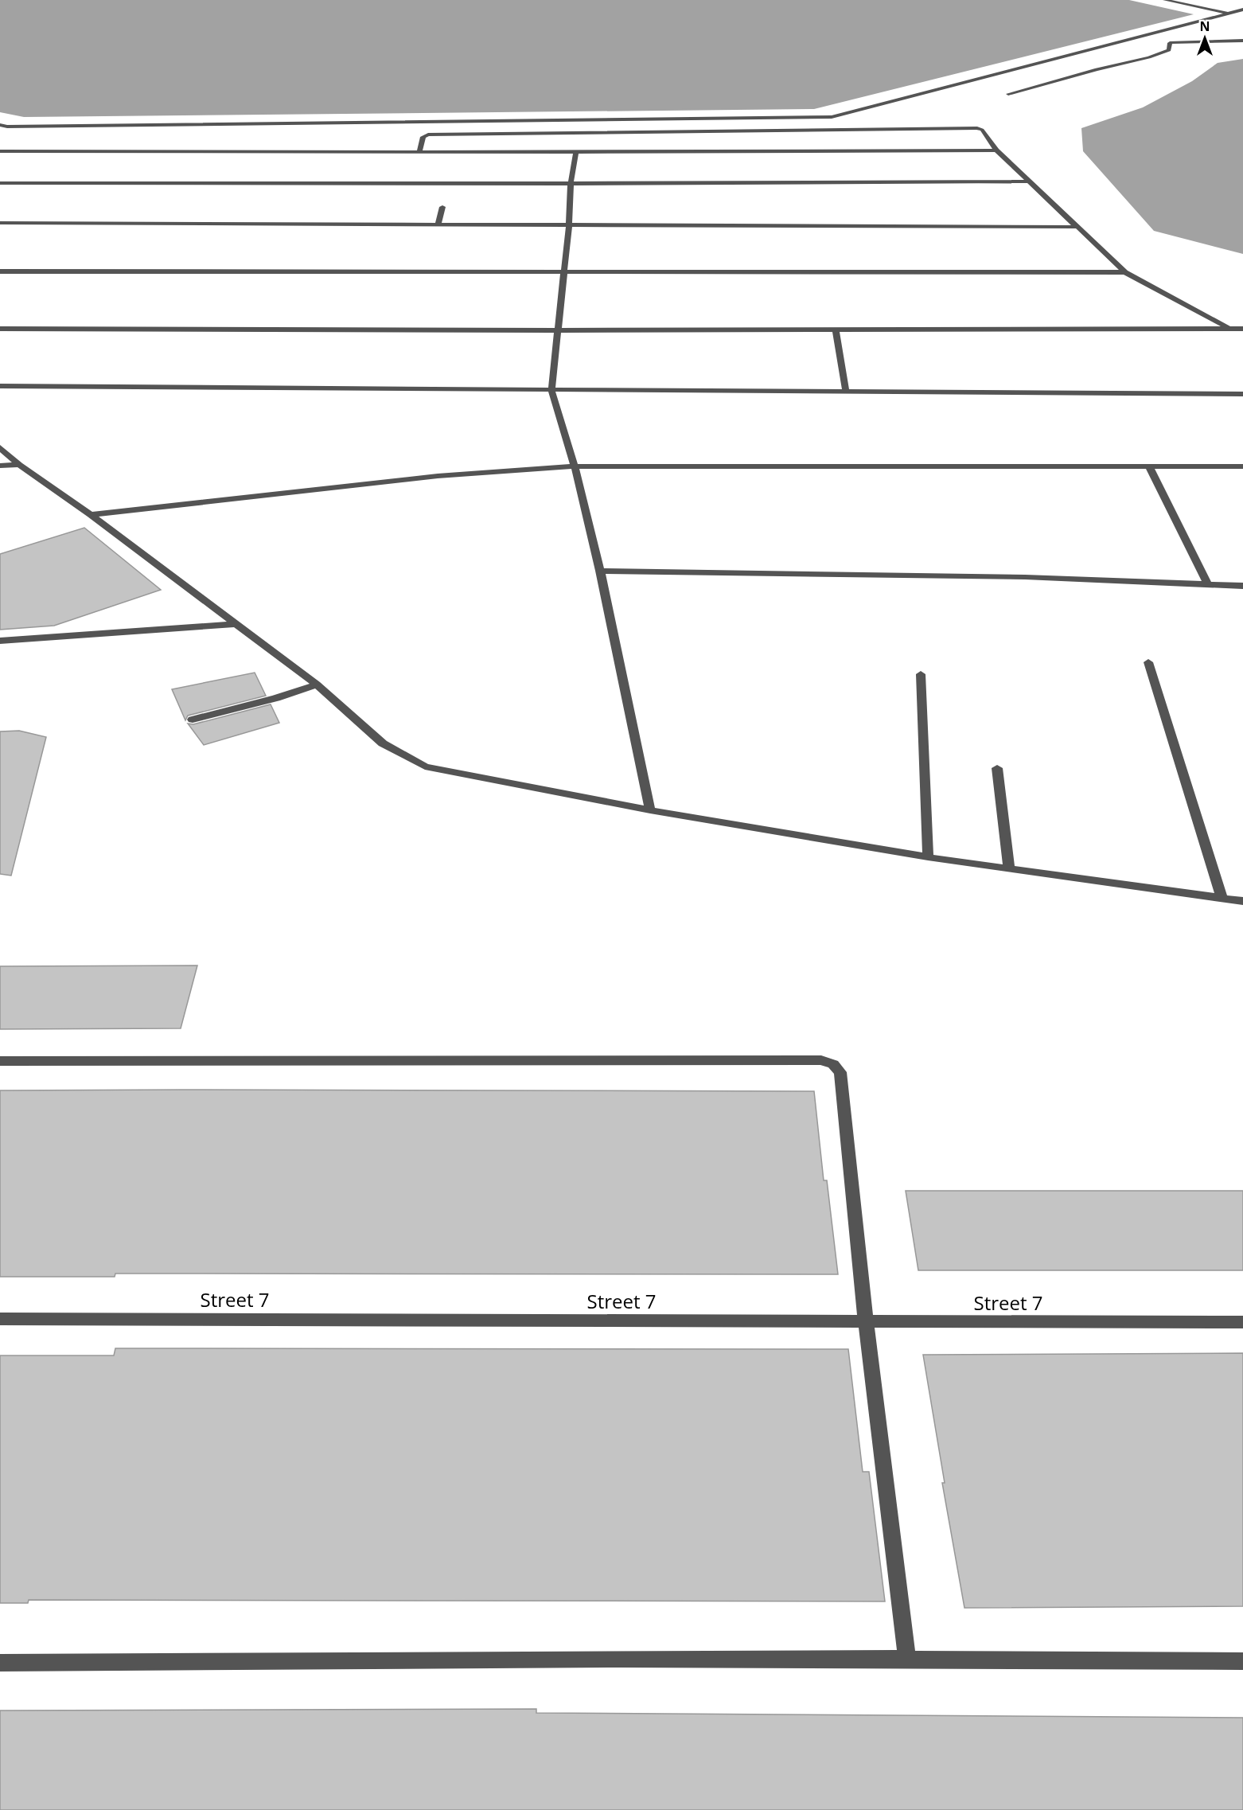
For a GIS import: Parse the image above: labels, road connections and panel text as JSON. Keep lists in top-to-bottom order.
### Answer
{
  "streets": {
    "street": ["Street 7"]
  },
  "north": "top"
}
